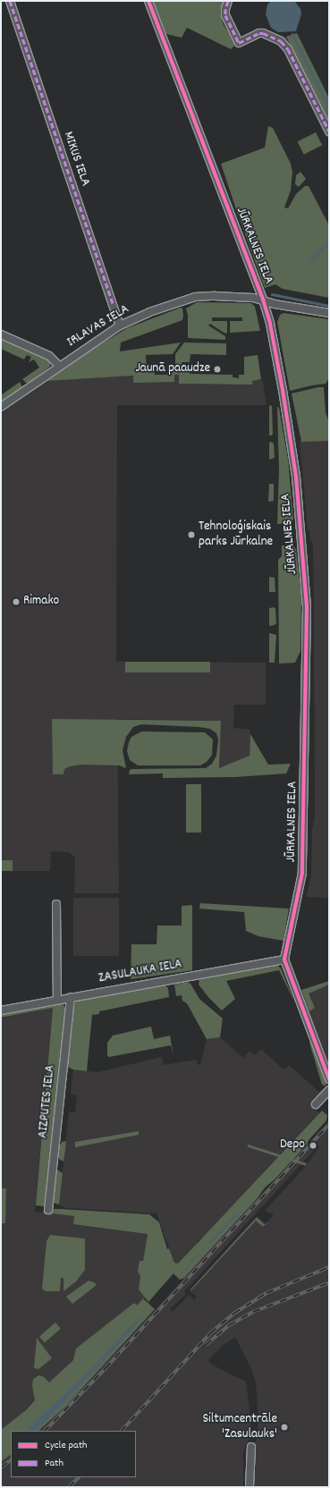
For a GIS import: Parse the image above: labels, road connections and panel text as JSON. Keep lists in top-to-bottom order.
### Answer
{
  "streets": {
    "street": [
      "MIKUS IELA",
      "JŪRKALNES IELA",
      "IRLAVAS IELA",
      "ZASULAUKA IELA",
      "AIZPUTES IELA"
    ]
  },
  "crossings": [
    ["MIKUS IELA", "IRLAVAS IELA"],
    ["JŪRKALNES IELA", "IRLAVAS IELA"],
    ["JŪRKALNES IELA", "ZASULAUKA IELA"],
    ["ZASULAUKA IELA", "AIZPUTES IELA"]
  ],
  "places": [
    "Jaunā paaudze",
    "Tehnoloģiskais parks Jūrkalne",
    "Rimako",
    "Depo",
    "Siltumcentrāle 'Zasulauks'"
  ],
  "legend": ["Cycle path", "Path"]
}
